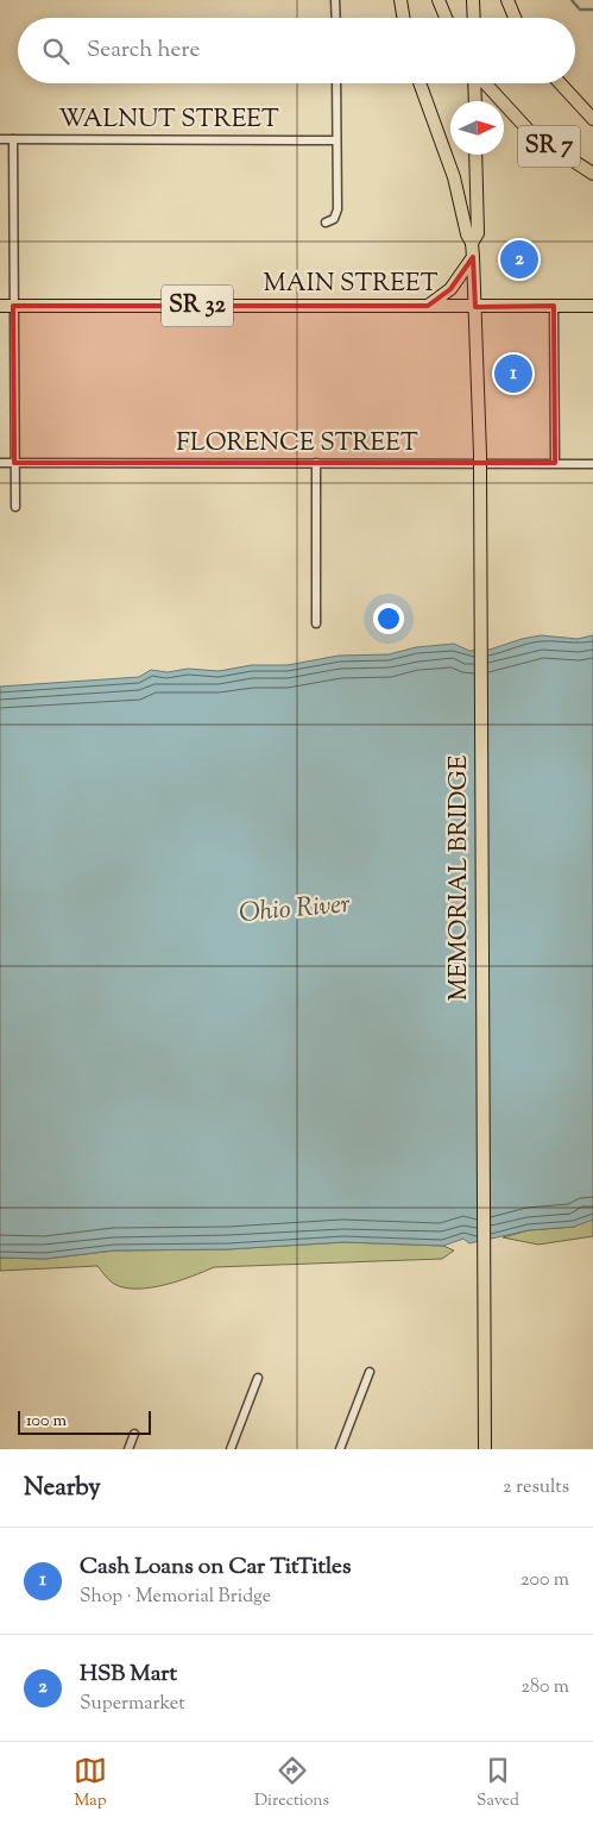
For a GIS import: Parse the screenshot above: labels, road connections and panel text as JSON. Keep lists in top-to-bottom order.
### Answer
{
  "streets": {
    "main road": [
      "SR 7",
      "MAIN STREET",
      "SR 32",
      "MEMORIAL BRIDGE"
    ],
    "street": ["WALNUT STREET", "FLORENCE STREET"]
  },
  "crossings": [
    ["MAIN STREET", "MEMORIAL BRIDGE"]
  ],
  "water": ["Ohio River"],
  "scale_bar": "100 m",
  "north": "right",
  "page": {
    "search": "Search here",
    "pins": ["2", "1"],
    "scale": "100 m",
    "heading": ["Nearby", "2 results"],
    "list": [
      {
        "mark": "1",
        "name": "Cash Loans on Car TitTitles",
        "note": "Shop · Memorial Bridge",
        "value": "200 m"
      },
      {
        "mark": "2",
        "name": "HSB Mart",
        "note": "Supermarket",
        "value": "280 m"
      }
    ],
    "nav": ["Map", "Directions", "Saved"]
  }
}
